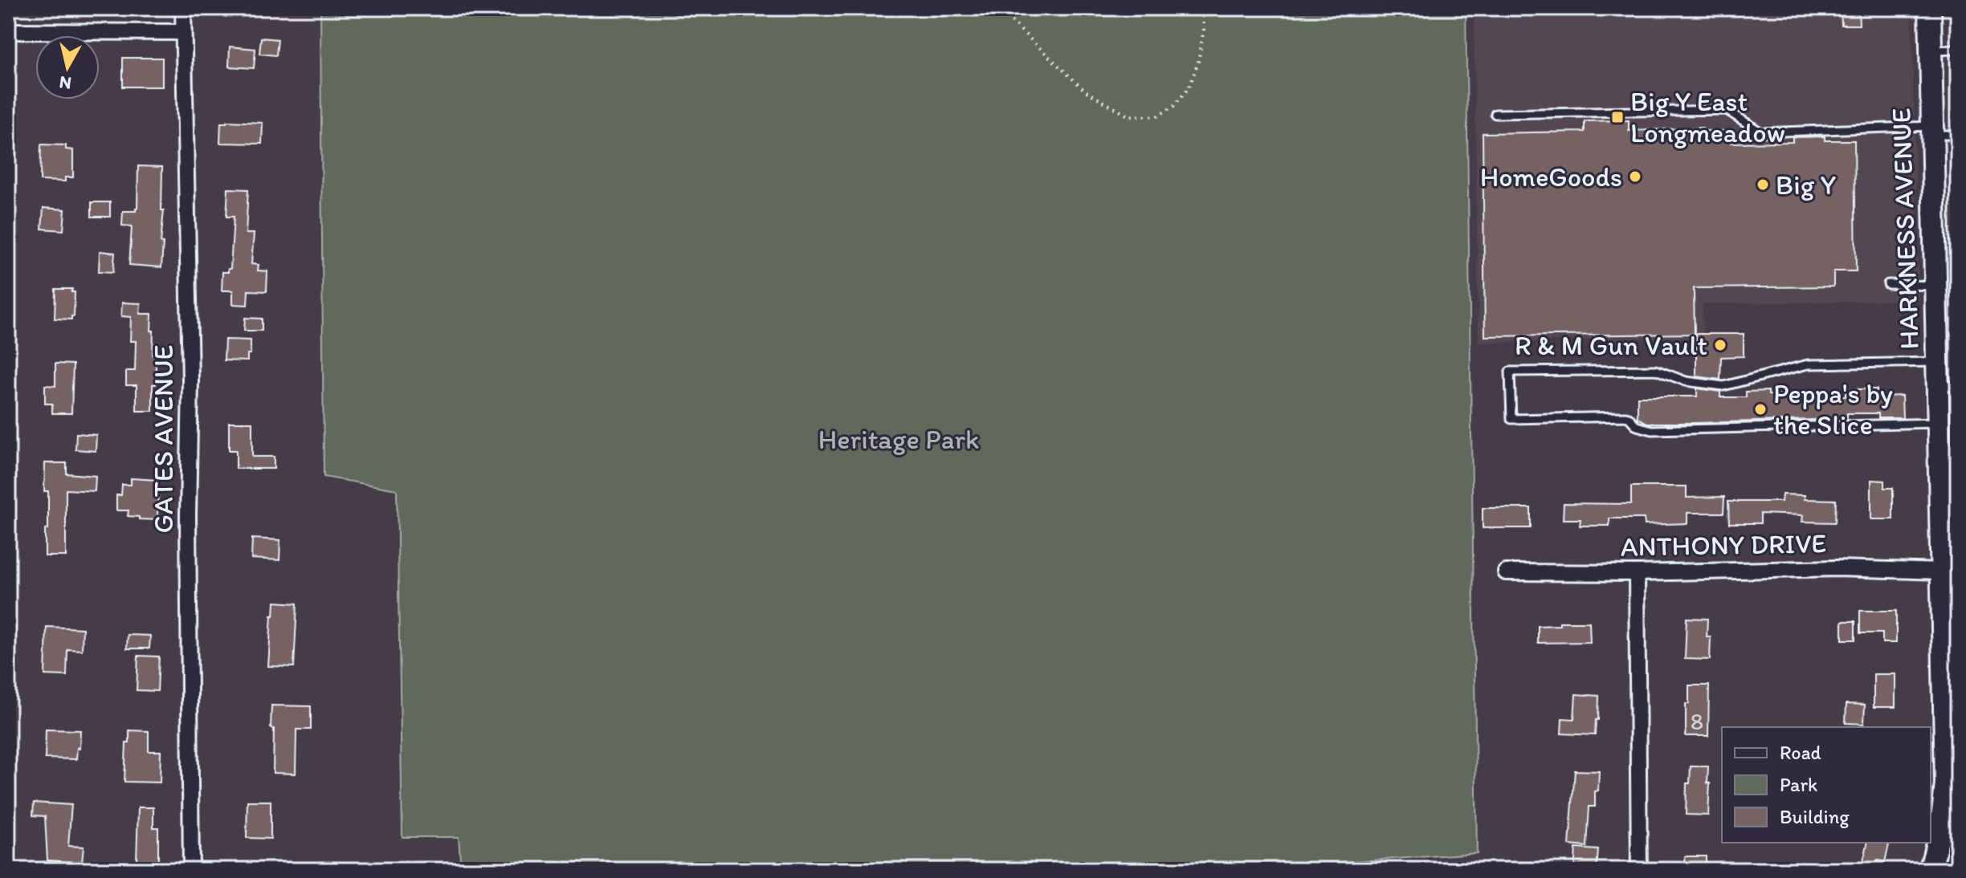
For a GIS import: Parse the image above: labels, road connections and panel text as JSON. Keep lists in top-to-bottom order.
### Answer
{
  "streets": {
    "main road": ["HARKNESS AVENUE"],
    "street": ["GATES AVENUE", "ANTHONY DRIVE"]
  },
  "crossings": [
    ["HARKNESS AVENUE", "ANTHONY DRIVE"]
  ],
  "parks": ["Heritage Park"],
  "places": {
    "transit": ["Big Y East Longmeadow"],
    "other": [
      "HomeGoods",
      "Big Y",
      "R & M Gun Vault",
      "Peppa's by the Slice"
    ]
  },
  "house_numbers": ["8"],
  "legend": ["Road", "Park", "Building"],
  "north": "bottom"
}
